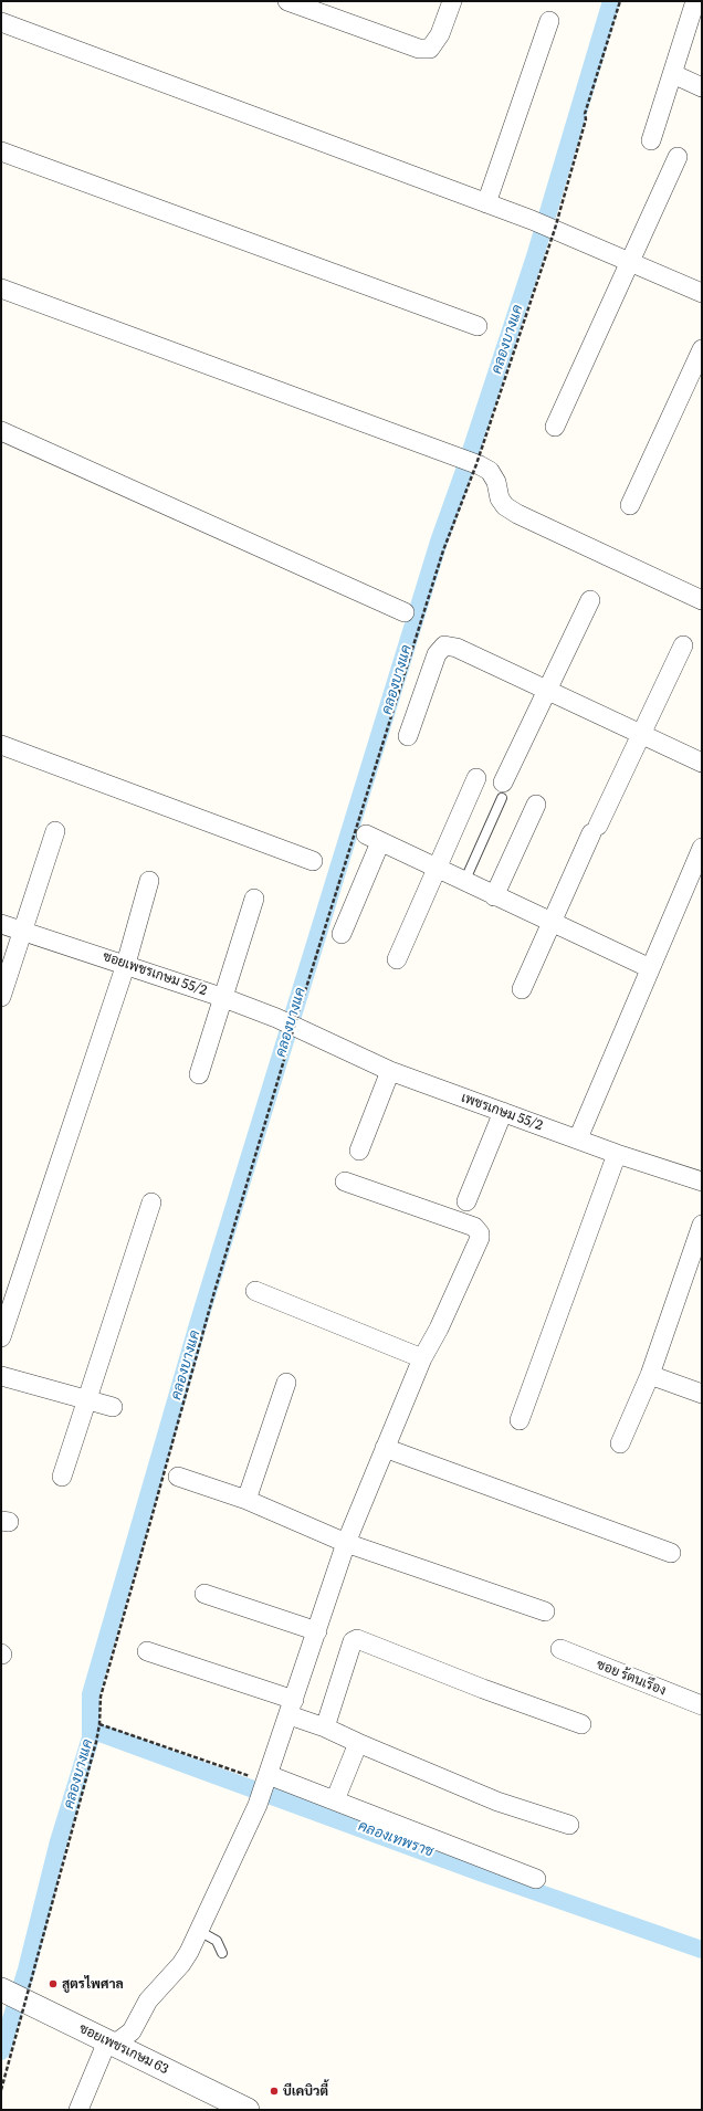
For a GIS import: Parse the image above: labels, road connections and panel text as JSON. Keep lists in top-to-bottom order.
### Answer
{
  "streets": {
    "street": [
      "ซอยเพชรเกษม 55/2",
      "เพชรเกษม 55/2",
      "ซอย ร้ตนเรึอง",
      "ซอยเพชรเกษม 63"
    ]
  },
  "crossings": [
    ["ซอยเพชรเกษม 55/2", "เพชรเกษม 55/2"]
  ],
  "water": ["คลองบางแค", "คลองเทพราช"],
  "places": ["สูตรไพศาล", "บีเคบิวตี้"]
}
